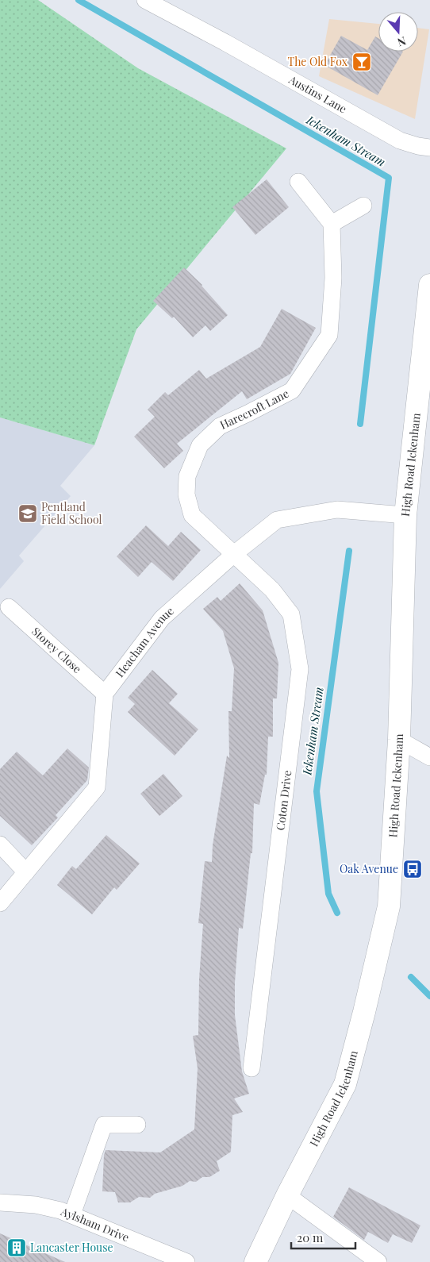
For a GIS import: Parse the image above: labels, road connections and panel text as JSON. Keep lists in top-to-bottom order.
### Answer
{
  "streets": {
    "main road": ["High Road Ickenham"],
    "street": [
      "Austins Lane",
      "Harecroft Lane",
      "Heacham Avenue",
      "Storey Close",
      "Coton Drive",
      "Aylsham Drive"
    ]
  },
  "crossings": [
    ["Harecroft Lane", "Heacham Avenue"],
    ["Harecroft Lane", "Coton Drive"],
    ["High Road Ickenham", "Heacham Avenue"],
    ["Heacham Avenue", "Storey Close"],
    ["Heacham Avenue", "Coton Drive"]
  ],
  "water": ["Ickenham Stream"],
  "places": {
    "bar": ["The Old Fox"],
    "school or university": ["Pentland Field School"],
    "bus stop": ["Oak Avenue"],
    "building": ["Lancaster House"]
  },
  "scale_bar": "20 m",
  "north": "bottom"
}
